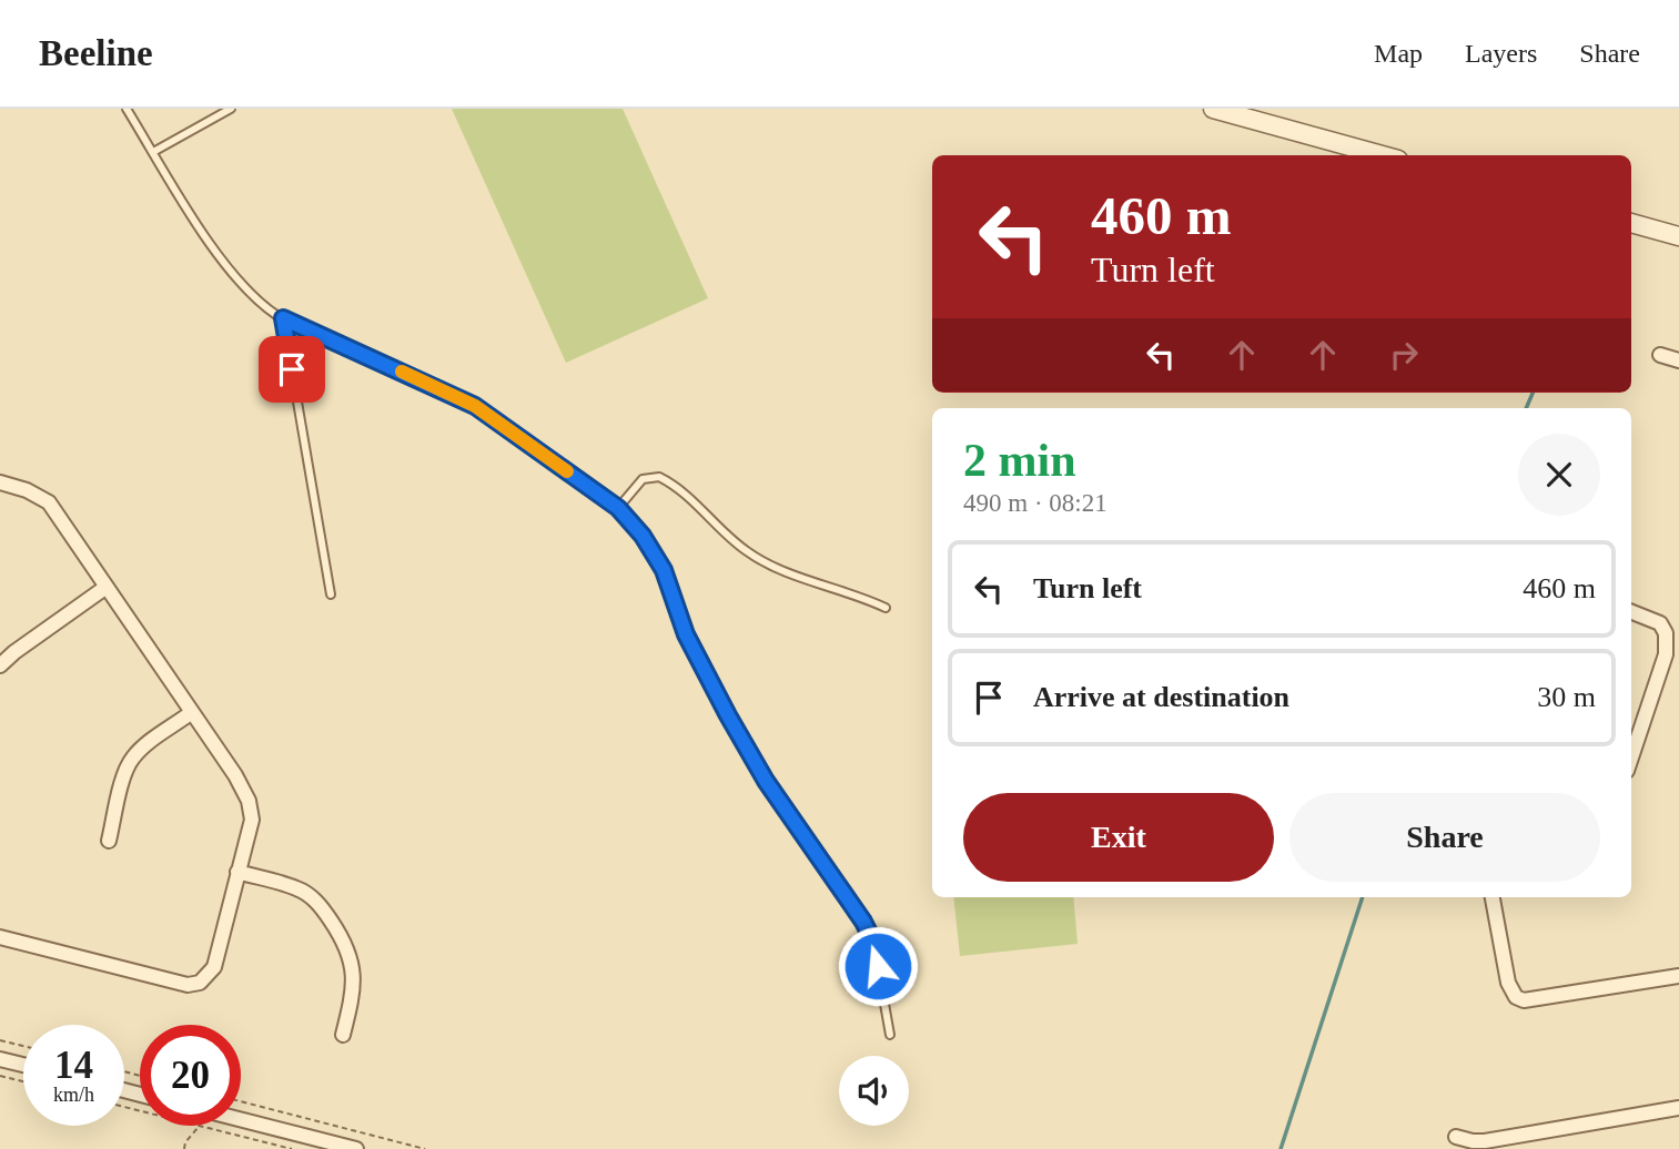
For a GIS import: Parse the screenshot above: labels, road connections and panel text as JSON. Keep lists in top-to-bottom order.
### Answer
{
  "page": {
    "header": "Beeline",
    "nav": ["Map", "Layers", "Share"],
    "turn": ["460 m", "Turn left"],
    "heading": ["2 min", "490 m · 08:21"],
    "list": [
      {
        "name": "Turn left",
        "value": "460 m"
      },
      {
        "name": "Arrive at destination",
        "value": "30 m"
      }
    ],
    "buttons": ["Exit", "Share"],
    "speed": "14 km/h",
    "limit": "20"
  }
}
